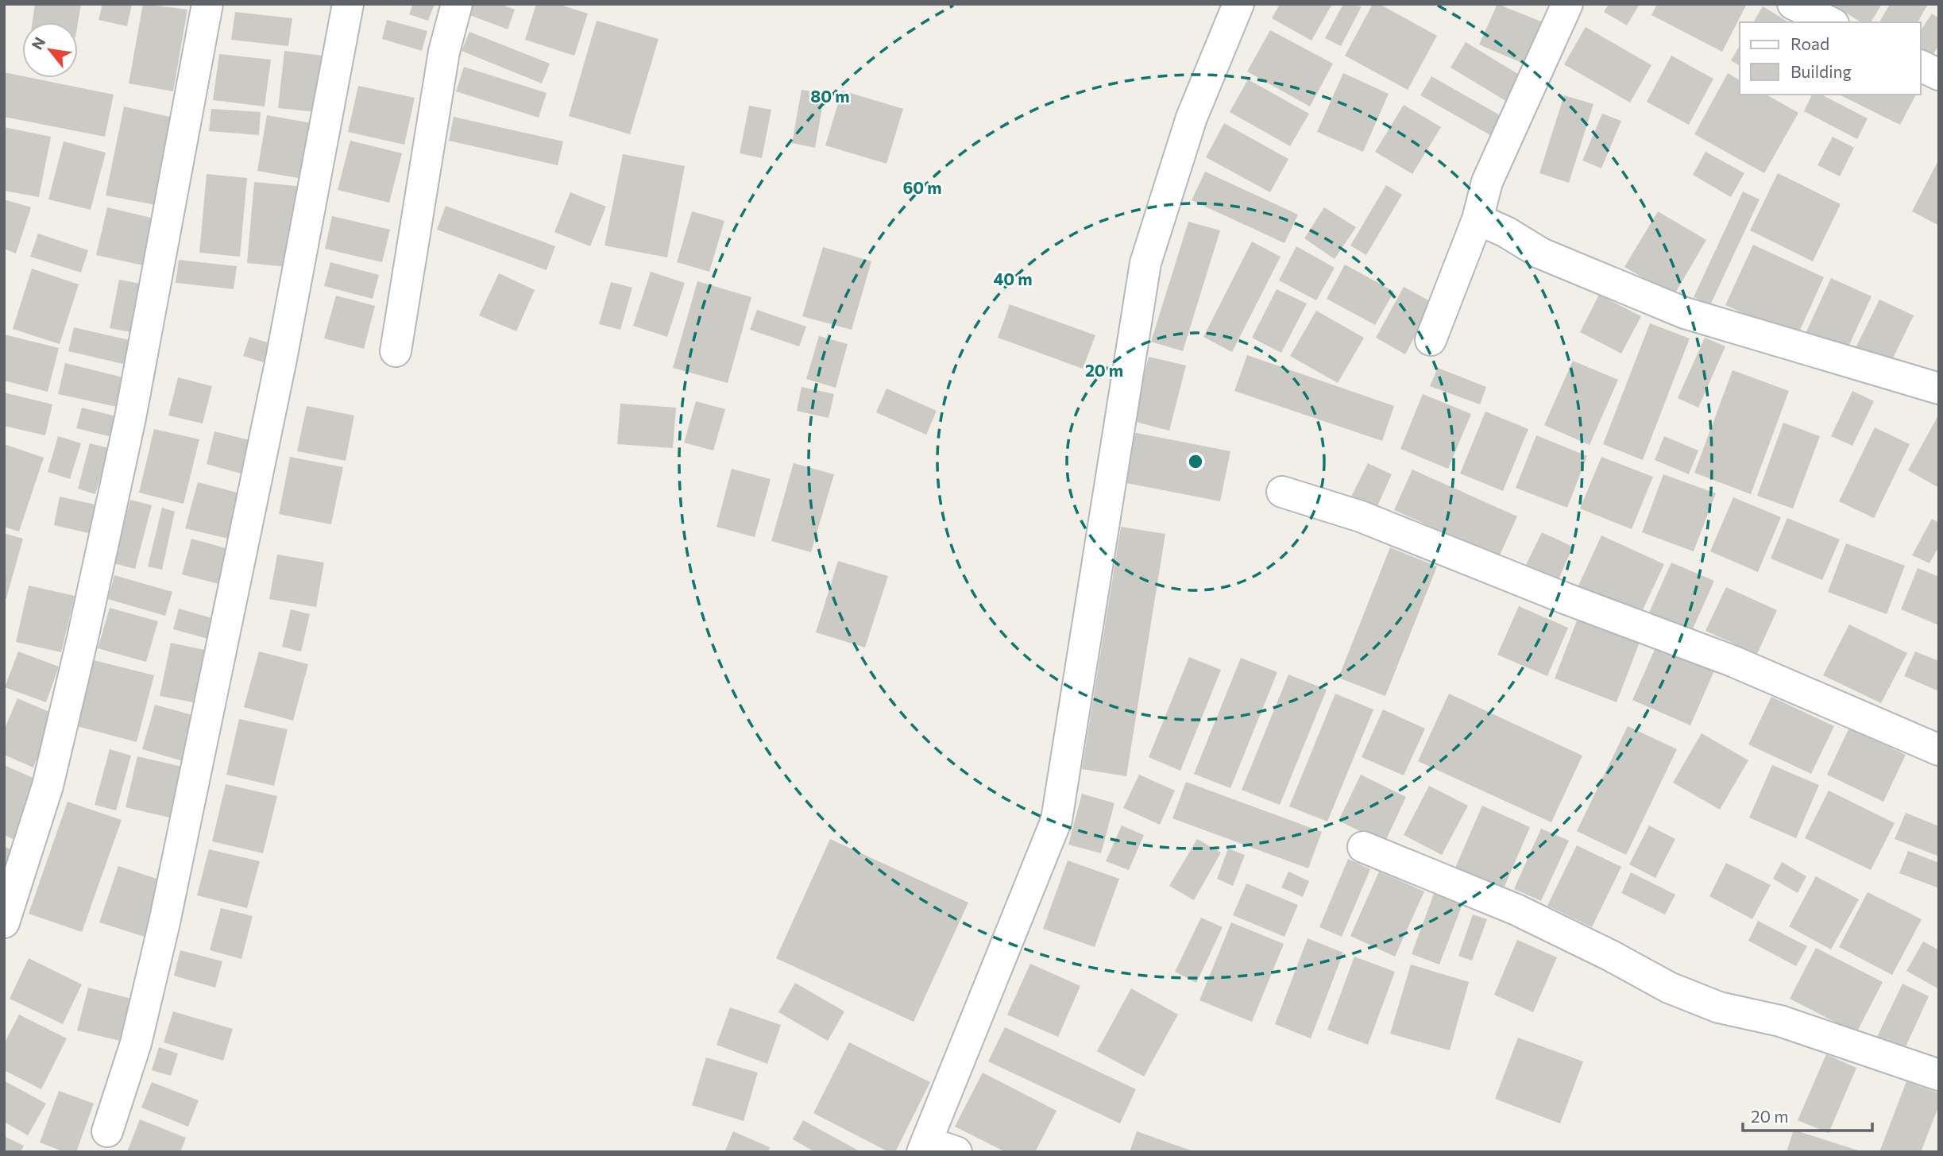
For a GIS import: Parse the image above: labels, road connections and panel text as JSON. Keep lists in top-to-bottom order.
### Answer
{
  "legend": ["Road", "Building"],
  "scale_bar": "20 m",
  "north": "top left",
  "rings": [
    "80 m",
    "60 m",
    "40 m",
    "20 m"
  ]
}
